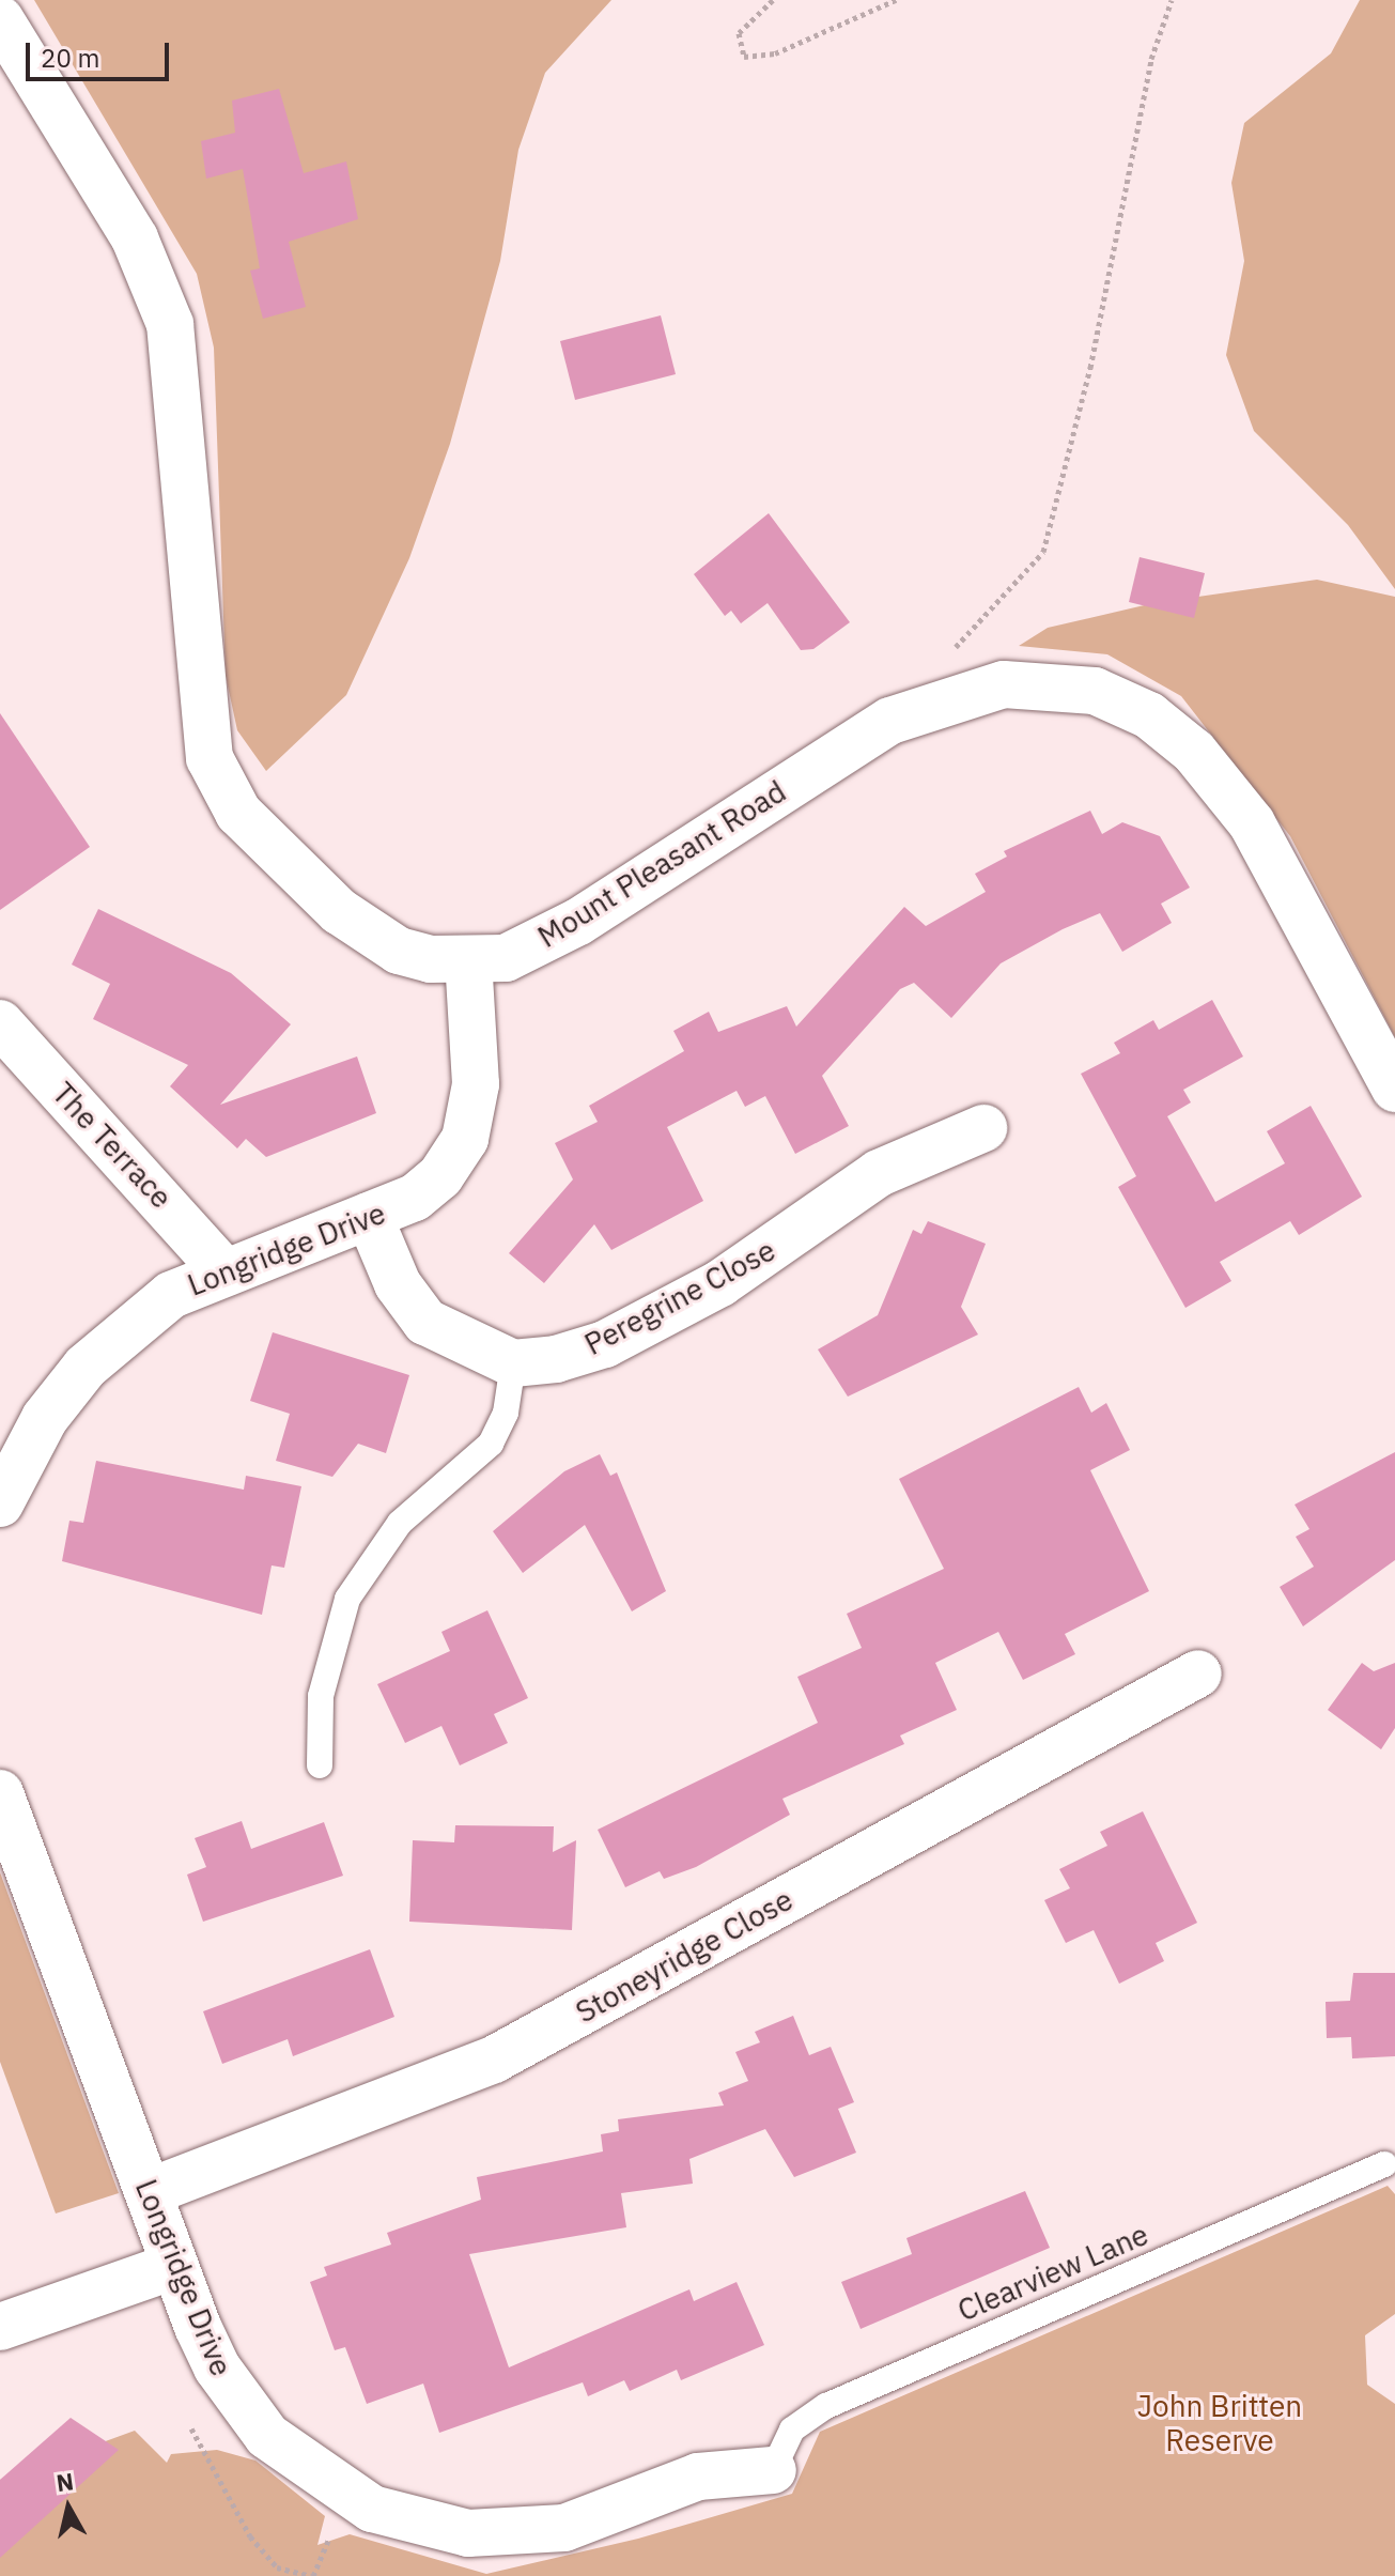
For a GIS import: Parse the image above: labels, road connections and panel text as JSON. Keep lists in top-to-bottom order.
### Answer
{
  "streets": {
    "street": [
      "Mount Pleasant Road",
      "The Terrace",
      "Longridge Drive",
      "Peregrine Close",
      "Stoneyridge Close"
    ],
    "lane": ["Clearview Lane"]
  },
  "crossings": [
    ["Mount Pleasant Road", "Longridge Drive"],
    ["The Terrace", "Longridge Drive"],
    ["Longridge Drive", "Stoneyridge Close"],
    ["Longridge Drive", "Clearview Lane"]
  ],
  "parks": ["John Britten Reserve"],
  "scale_bar": "20 m",
  "north": "top"
}
